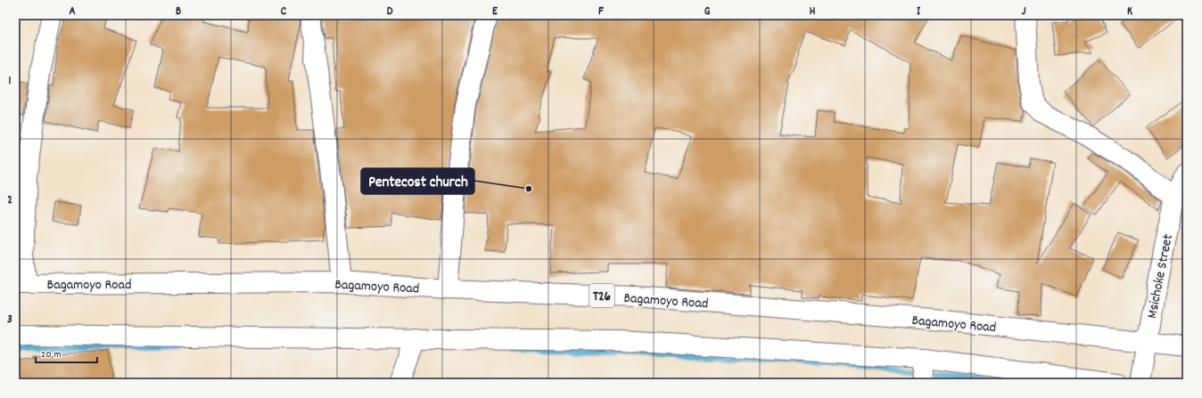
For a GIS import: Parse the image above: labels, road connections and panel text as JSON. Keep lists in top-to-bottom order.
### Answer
{
  "streets": {
    "main road": ["Msichoke Street", "Bagamoyo Road", "T26"]
  },
  "crossings": [
    ["Msichoke Street", "Bagamoyo Road"]
  ],
  "places": ["Pentecost church"],
  "scale_bar": "20 m",
  "grid": {
    "columns": [
      "A",
      "B",
      "C",
      "D",
      "E",
      "F",
      "G",
      "H",
      "I",
      "J",
      "K"
    ],
    "rows": ["1", "2", "3"]
  }
}
